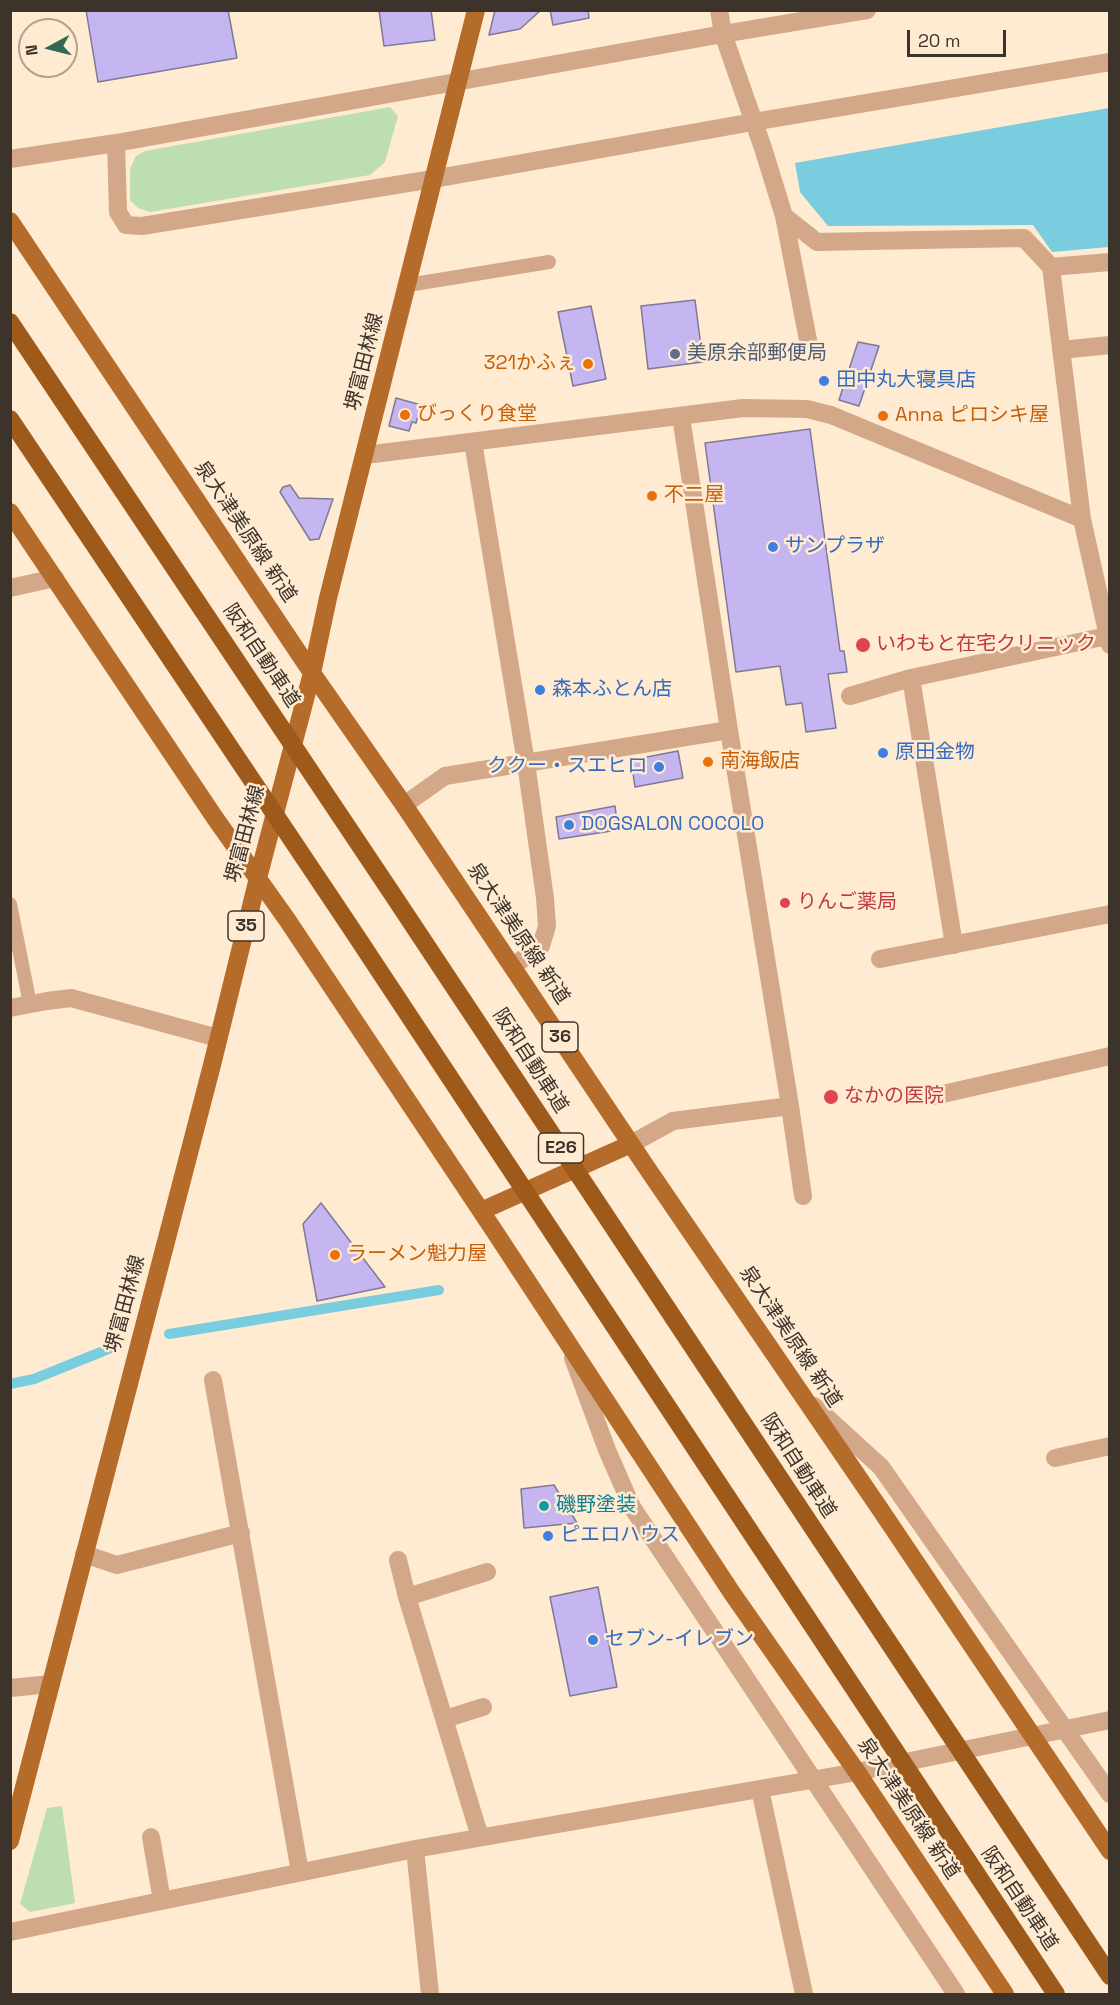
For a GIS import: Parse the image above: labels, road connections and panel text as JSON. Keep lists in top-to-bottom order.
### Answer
{
  "streets": {
    "highway": ["阪和自動車道", "E26"],
    "main road": [
      "堺富田林線",
      "泉大津美原線 新道",
      "35",
      "36"
    ]
  },
  "crossings": [
    ["堺富田林線", "泉大津美原線 新道"]
  ],
  "places": [
    "美原余部郵便局",
    "321かふぇ",
    "田中丸大寝具店",
    "びっくり食堂",
    "Anna ピロシキ屋",
    "不二屋",
    "サンプラザ",
    "いわもと在宅クリニック",
    "森本ふとん店",
    "原田金物",
    "南海飯店",
    "ククー・スエヒロ",
    "DOGSALON COCOLO",
    "りんご薬局",
    "なかの医院",
    "ラーメン魁力屋",
    "磯野塗装",
    "ピエロハウス",
    "セブン-イレブン"
  ],
  "scale_bar": "20 m",
  "north": "left"
}
